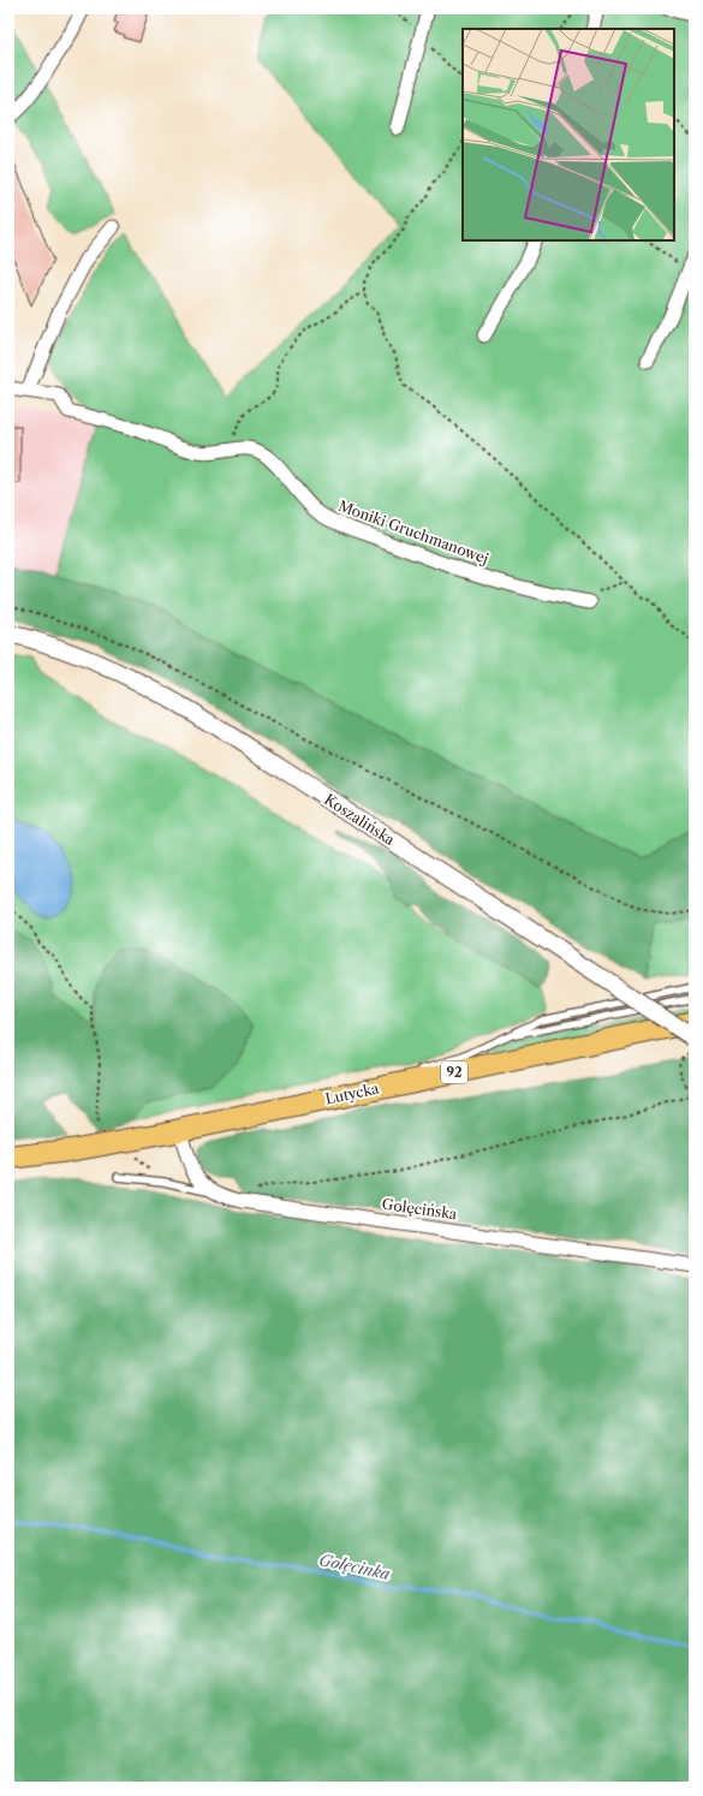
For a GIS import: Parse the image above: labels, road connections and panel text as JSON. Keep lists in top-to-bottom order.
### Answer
{
  "streets": {
    "main road": ["92", "Lutycka"],
    "street": ["Moniki Gruchmanowej", "Koszalińska", "Golęcińska"]
  },
  "crossings": [
    ["Lutycka", "Golęcińska"]
  ],
  "water": ["Golęcinka"]
}
